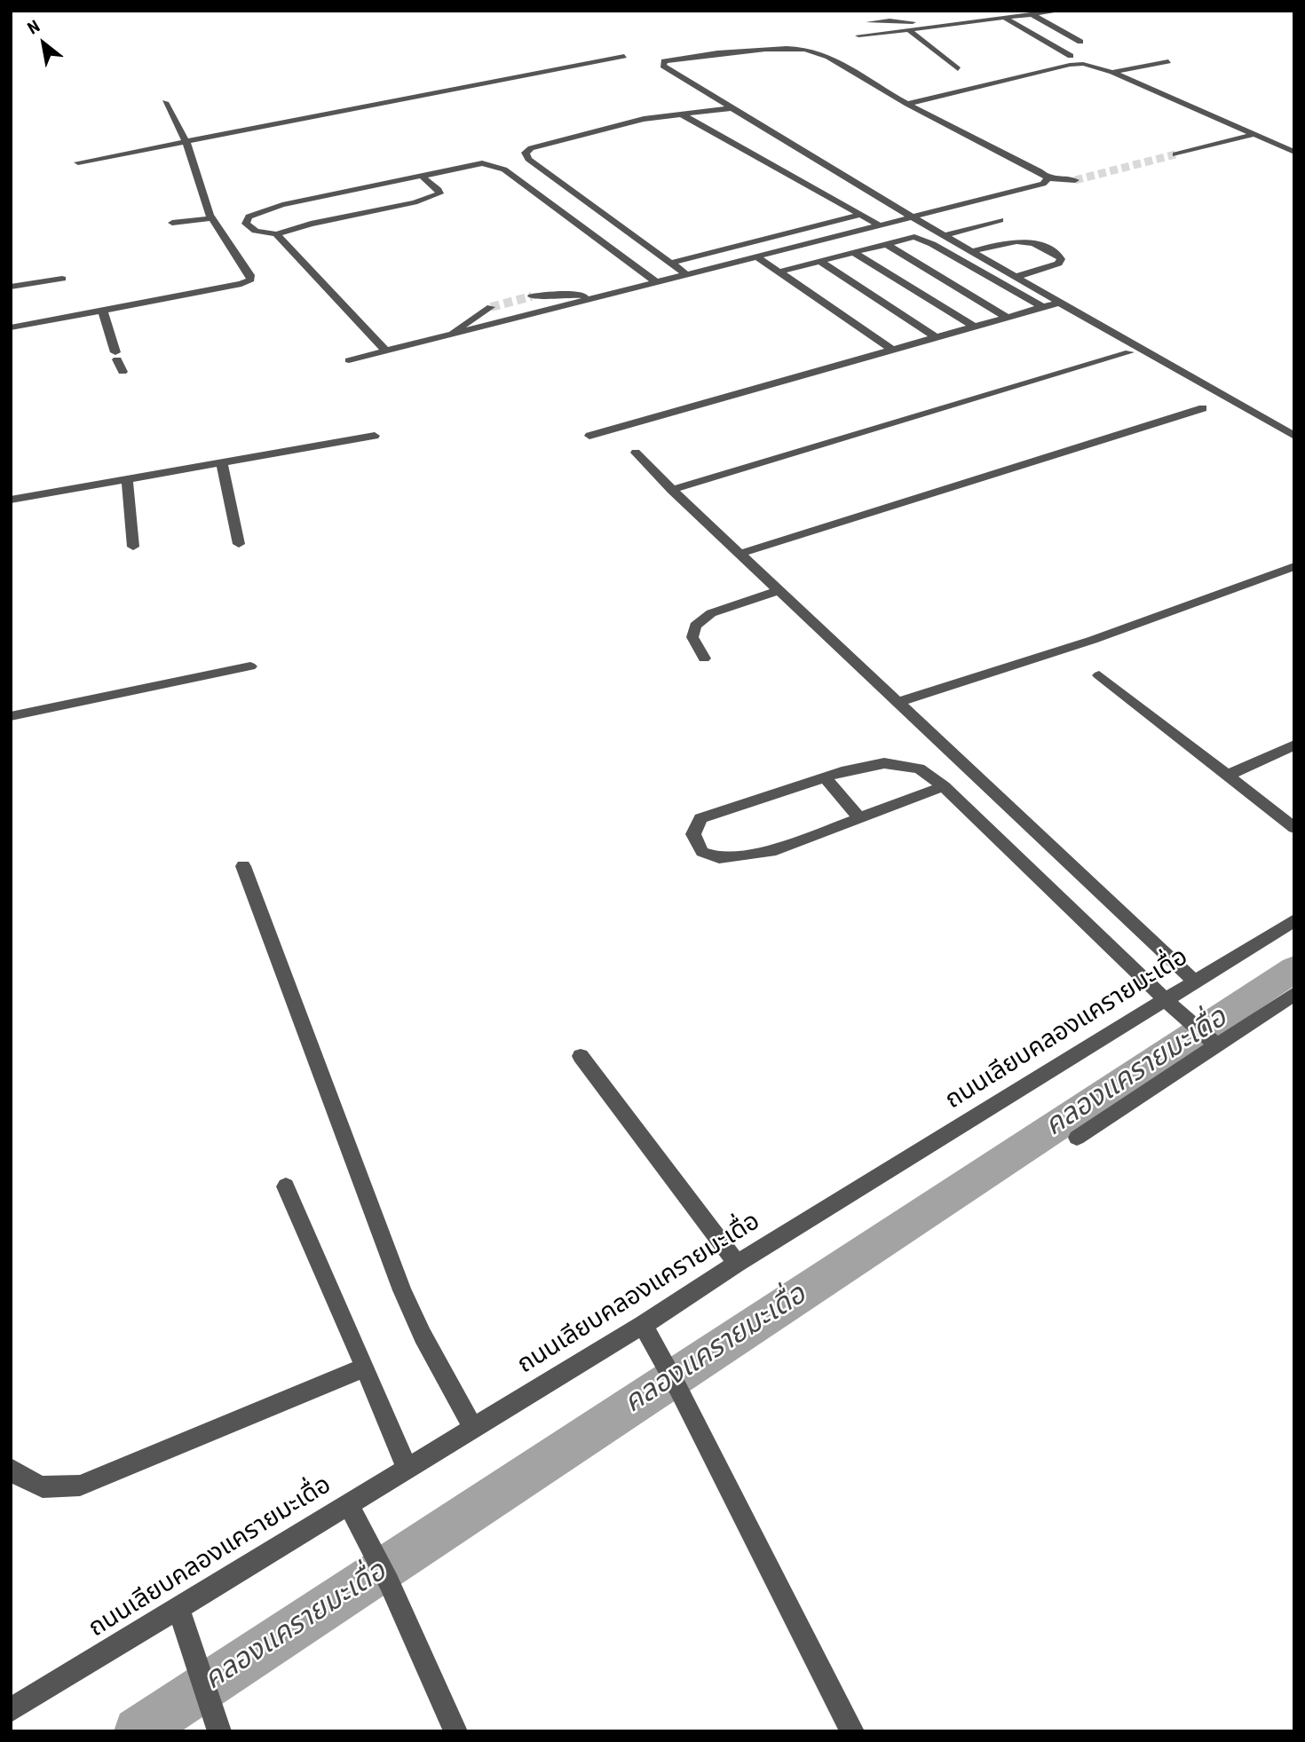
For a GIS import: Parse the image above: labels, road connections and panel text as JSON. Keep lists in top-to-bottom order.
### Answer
{
  "streets": {
    "street": ["ถนนเลียบคลองแครายมะเดื่อ"]
  },
  "water": ["คลองแครายมะเดื่อ"],
  "north": "top left"
}
